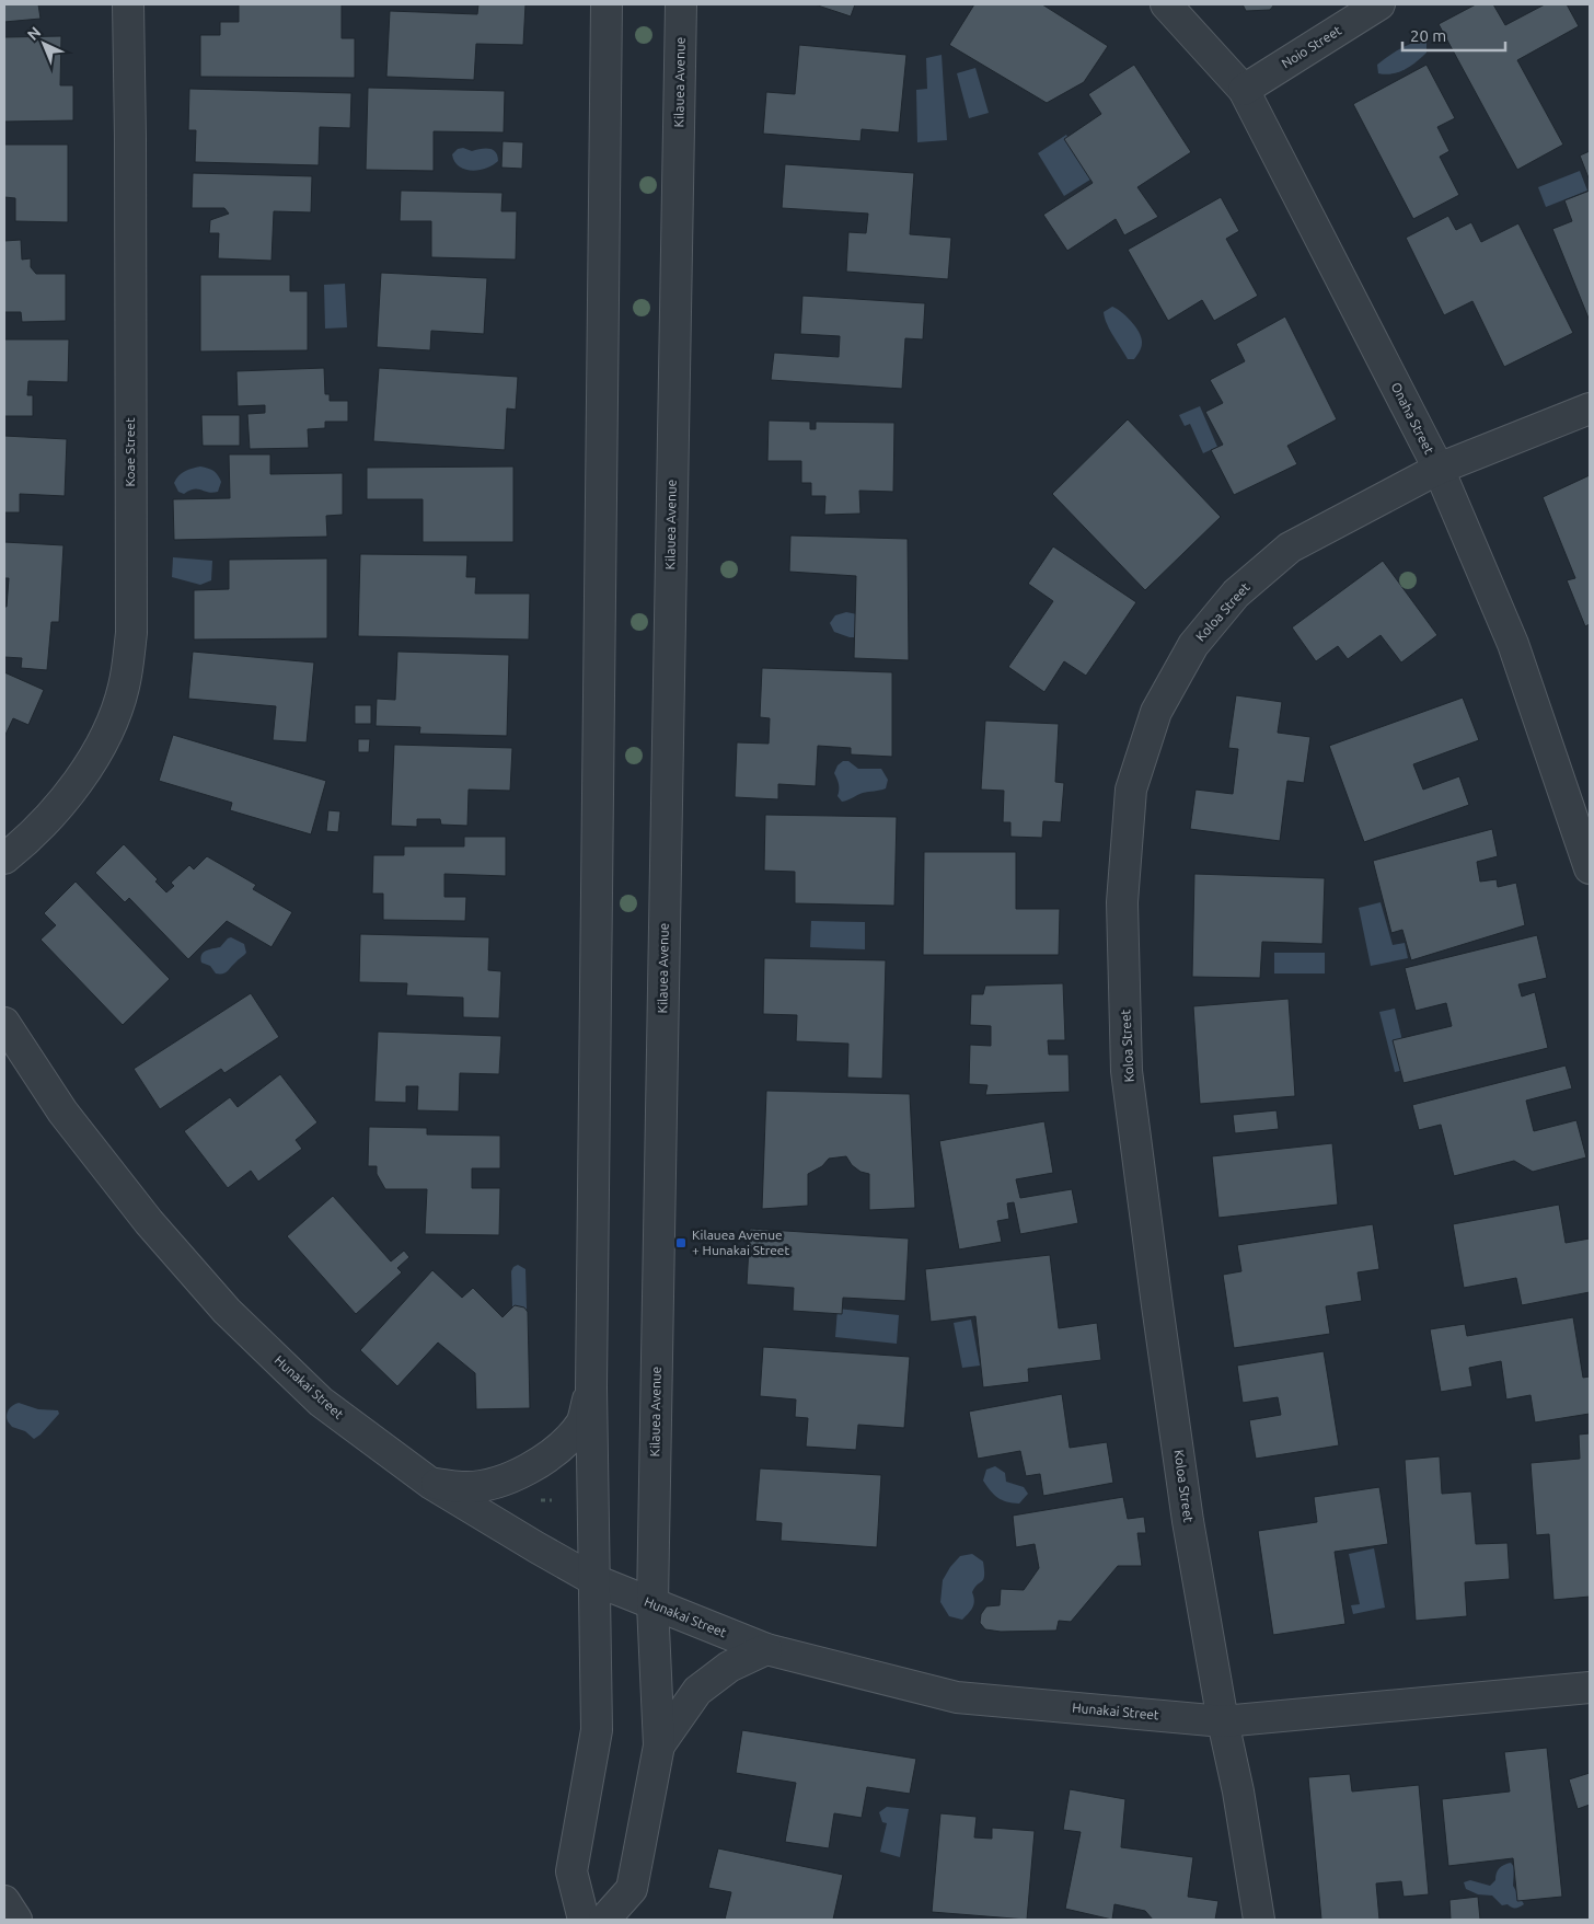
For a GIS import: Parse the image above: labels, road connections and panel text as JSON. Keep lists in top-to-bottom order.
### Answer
{
  "streets": {
    "street": [
      "Noio Street",
      "Kilauea Avenue",
      "Onaha Street",
      "Koae Street",
      "Koloa Street",
      "Hunakai Street"
    ]
  },
  "crossings": [
    ["Noio Street", "Onaha Street"],
    ["Kilauea Avenue", "Hunakai Street"],
    ["Onaha Street", "Koloa Street"],
    ["Koloa Street", "Hunakai Street"]
  ],
  "places": {
    "transit": ["Kilauea Avenue + Hunakai Street"]
  },
  "scale_bar": "20 m",
  "north": "top left"
}
